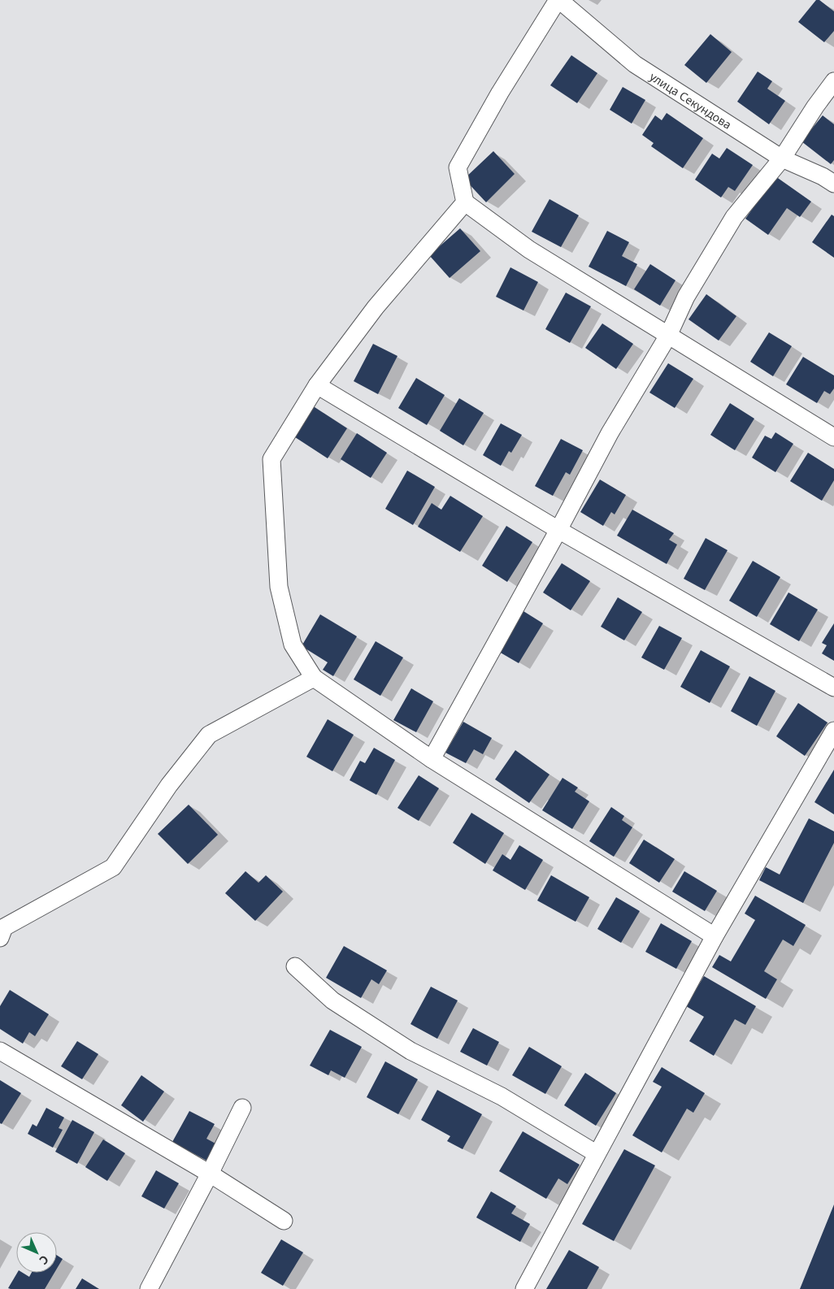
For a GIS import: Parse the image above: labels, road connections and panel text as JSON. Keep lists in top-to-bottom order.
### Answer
{
  "streets": {
    "street": ["улица Секундова"]
  },
  "north": "bottom right"
}
